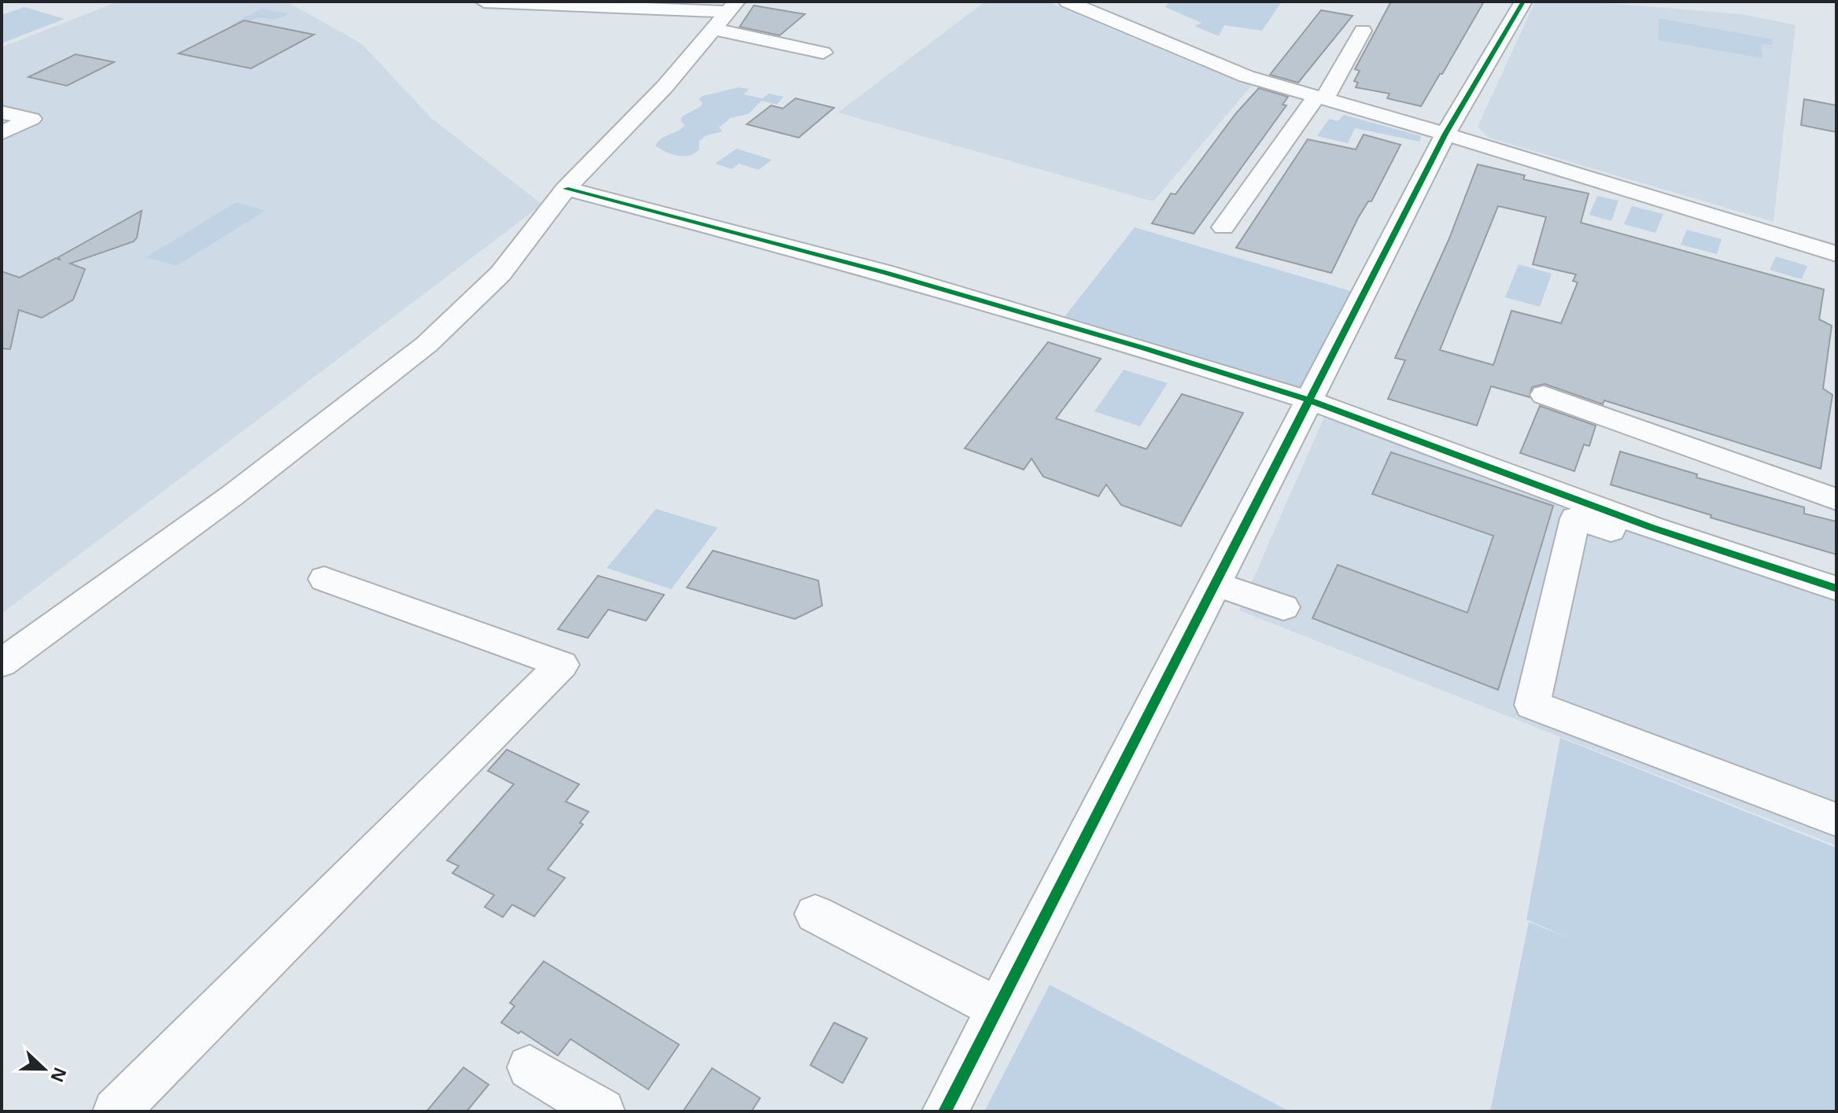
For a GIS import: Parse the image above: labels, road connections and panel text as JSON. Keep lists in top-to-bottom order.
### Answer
{
  "north": "right"
}
